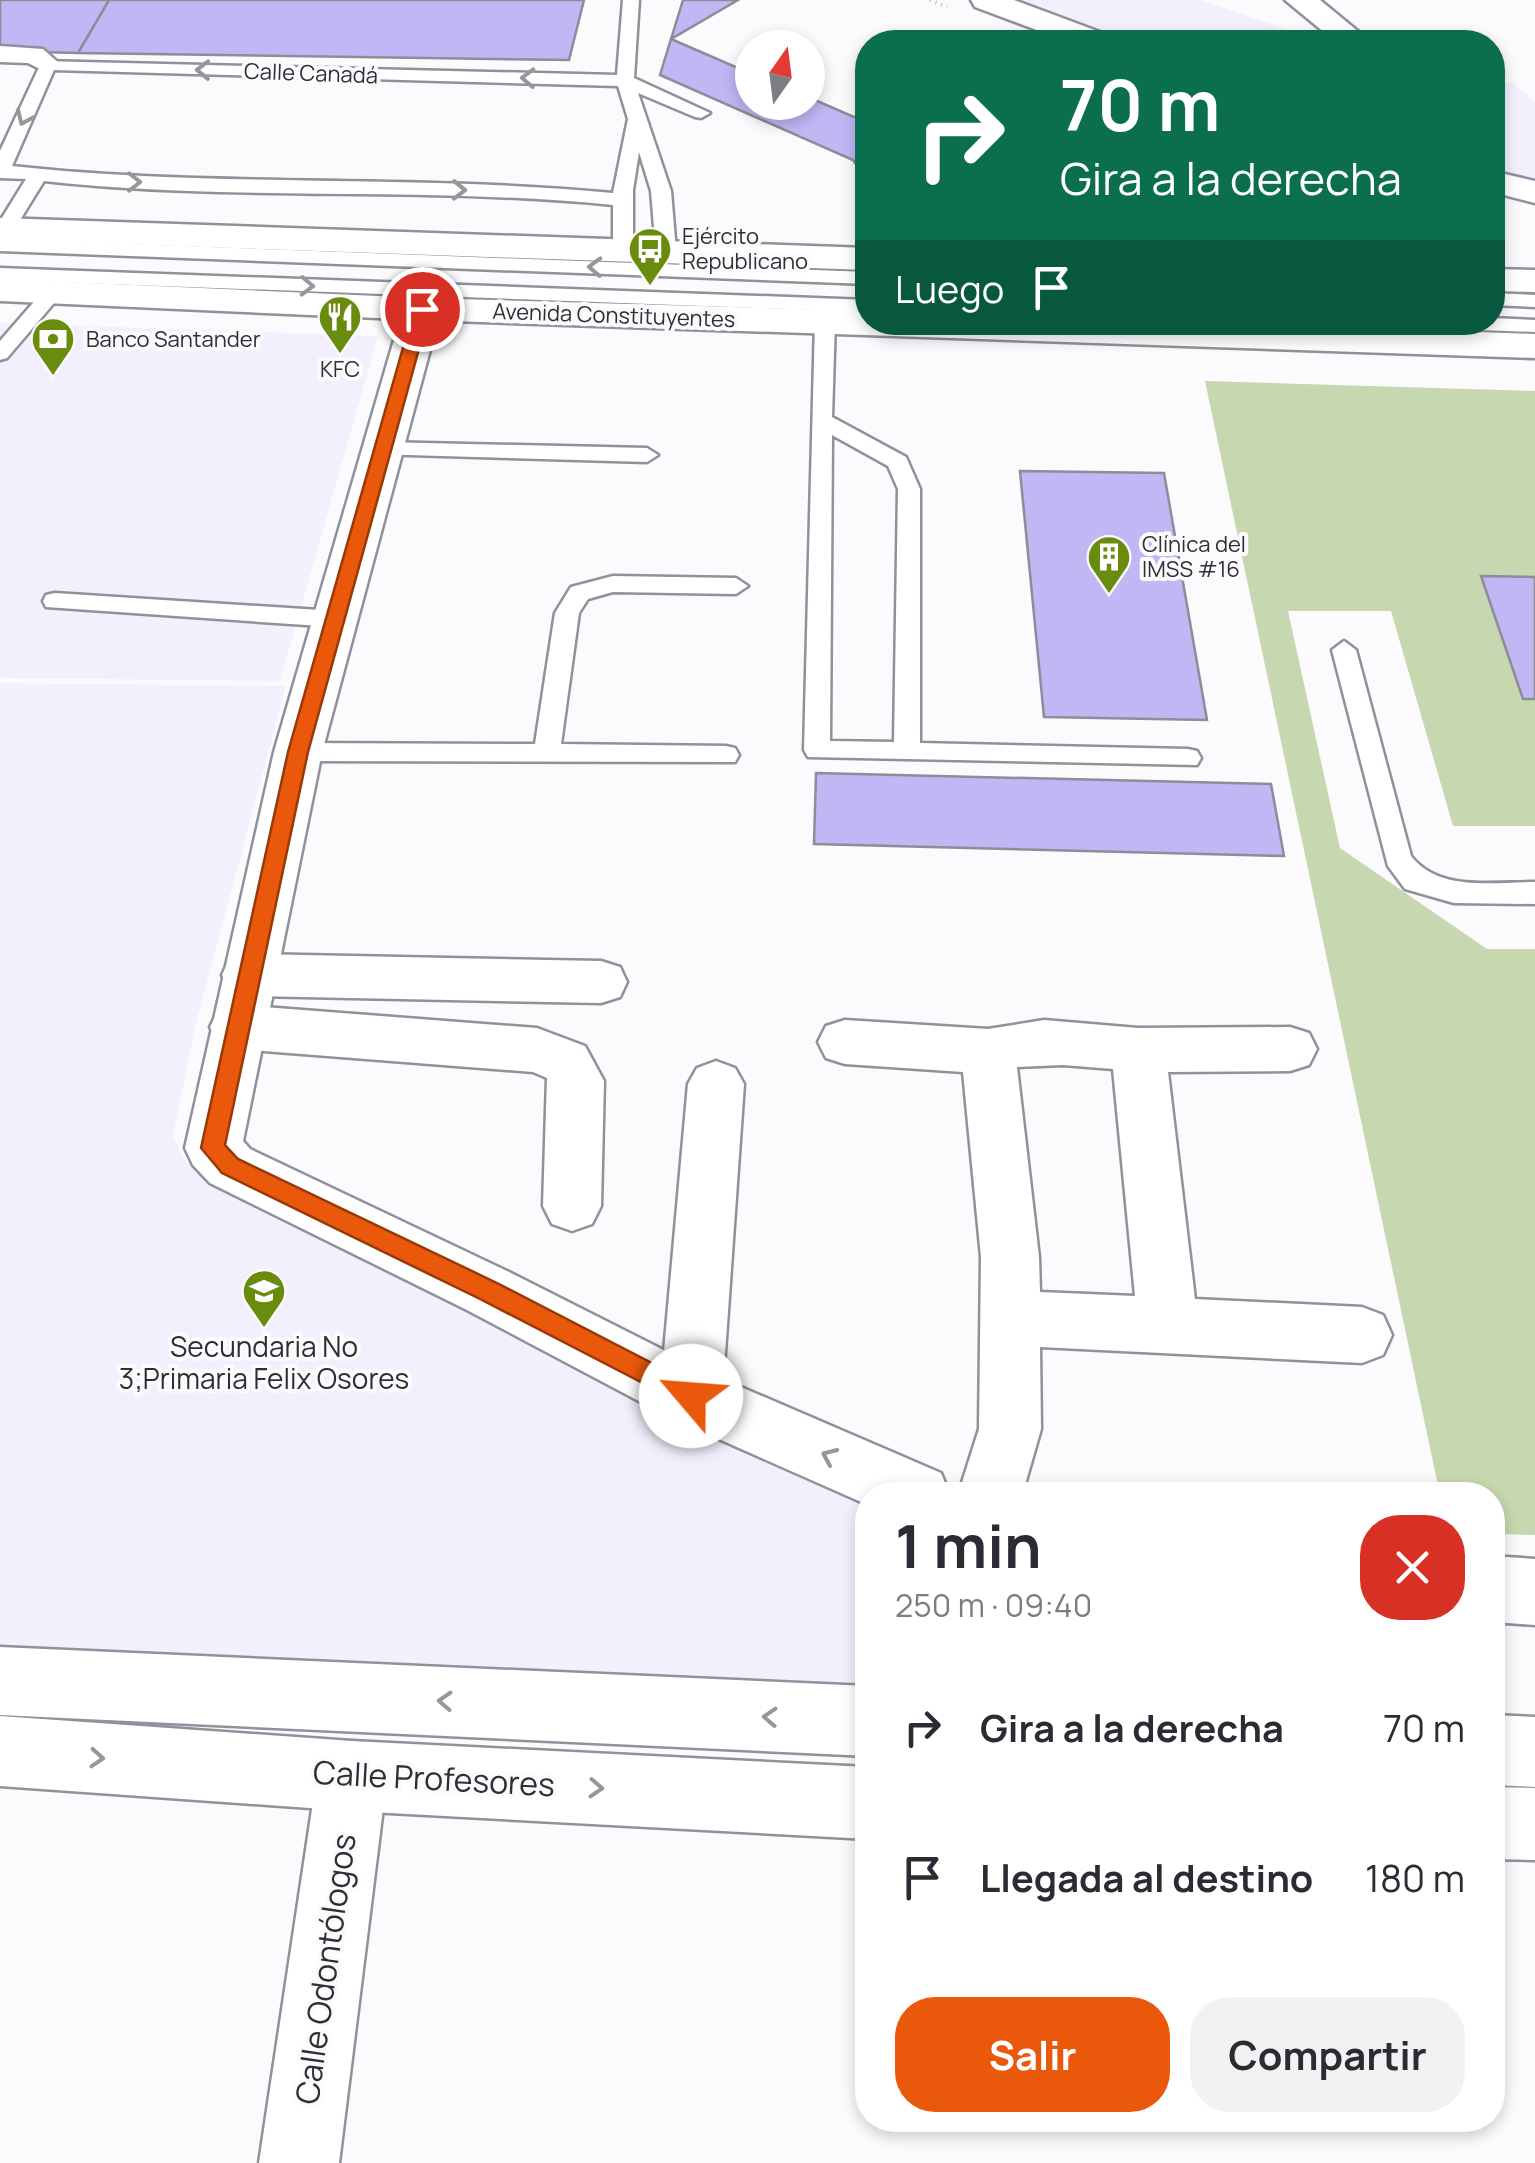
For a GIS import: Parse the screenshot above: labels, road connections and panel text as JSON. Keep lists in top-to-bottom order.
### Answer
{
  "streets": {
    "street": [
      "Calle Canadá",
      "Avenida Constituyentes",
      "Calle Profesores",
      "Calle Odontólogos"
    ]
  },
  "crossings": [
    ["Calle Profesores", "Calle Odontólogos"]
  ],
  "places": {
    "bus stop": ["Ejército Republicano"],
    "restaurant": ["KFC"],
    "bank": ["Banco Santander"],
    "building": ["Clínica del IMSS #16"],
    "school or university": ["Secundaria No 3;Primaria Felix Osores"]
  },
  "north": "top",
  "page": {
    "turn": ["70 m", "Gira a la derecha"],
    "then": "Luego",
    "heading": ["1 min", "250 m · 09:40"],
    "list": [
      {
        "name": "Gira a la derecha",
        "value": "70 m"
      },
      {
        "name": "Llegada al destino",
        "value": "180 m"
      }
    ],
    "buttons": ["Salir", "Compartir"]
  }
}
